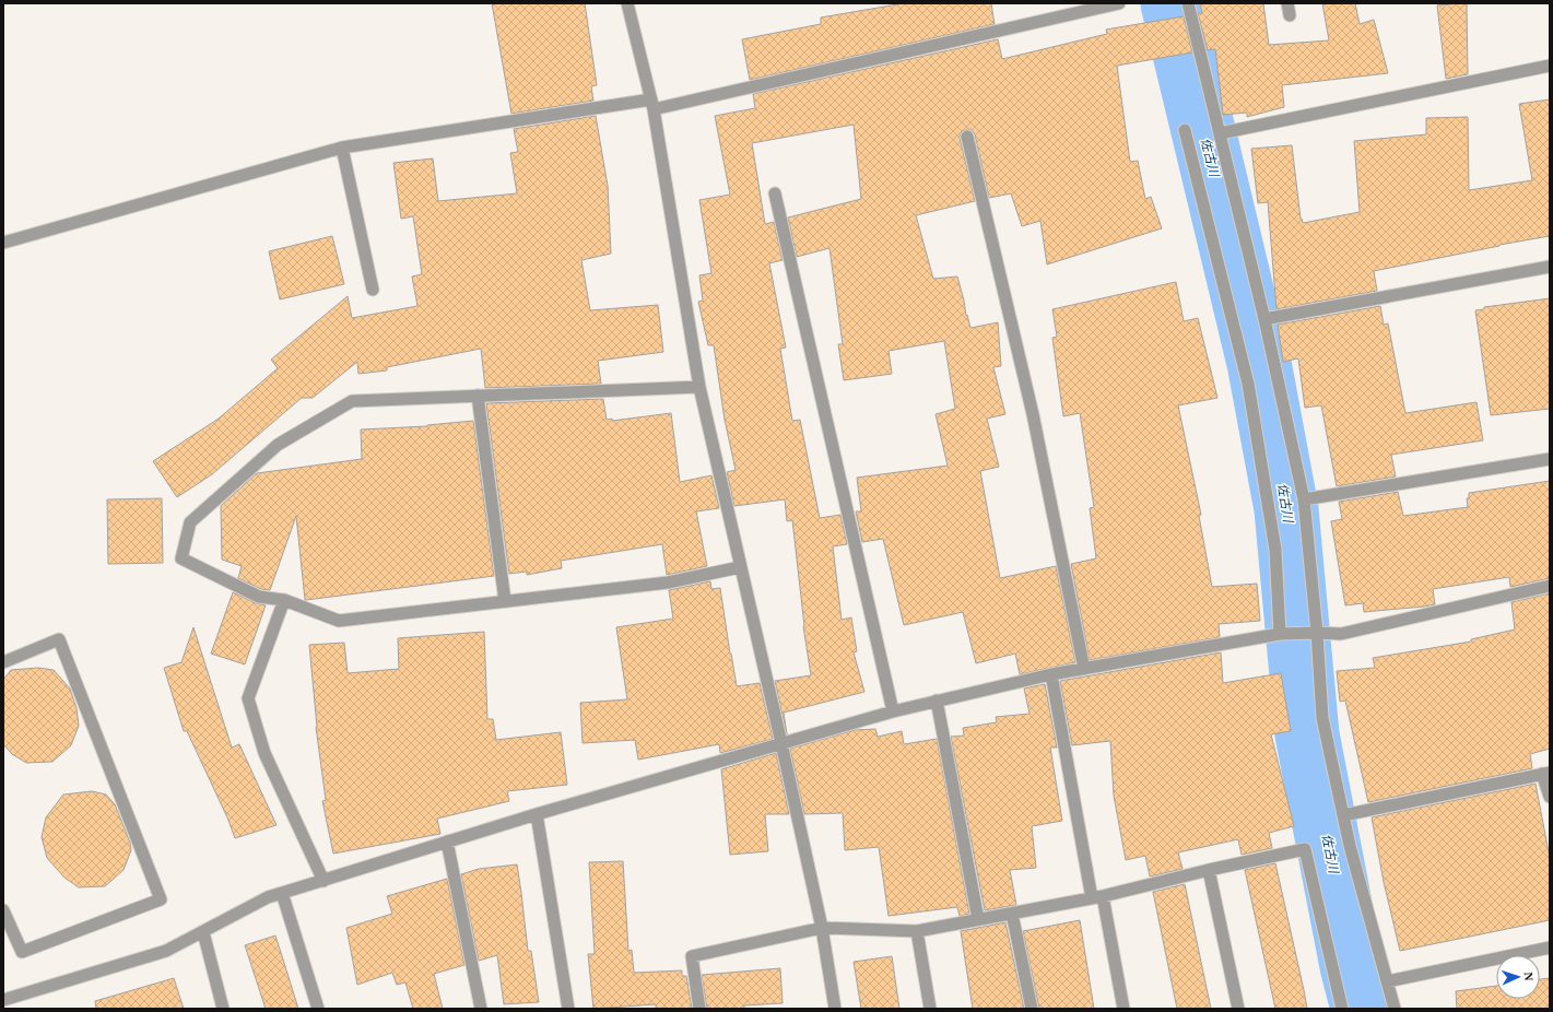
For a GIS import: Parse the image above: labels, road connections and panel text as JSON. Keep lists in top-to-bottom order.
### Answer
{
  "water": ["佐古川"],
  "north": "right"
}
